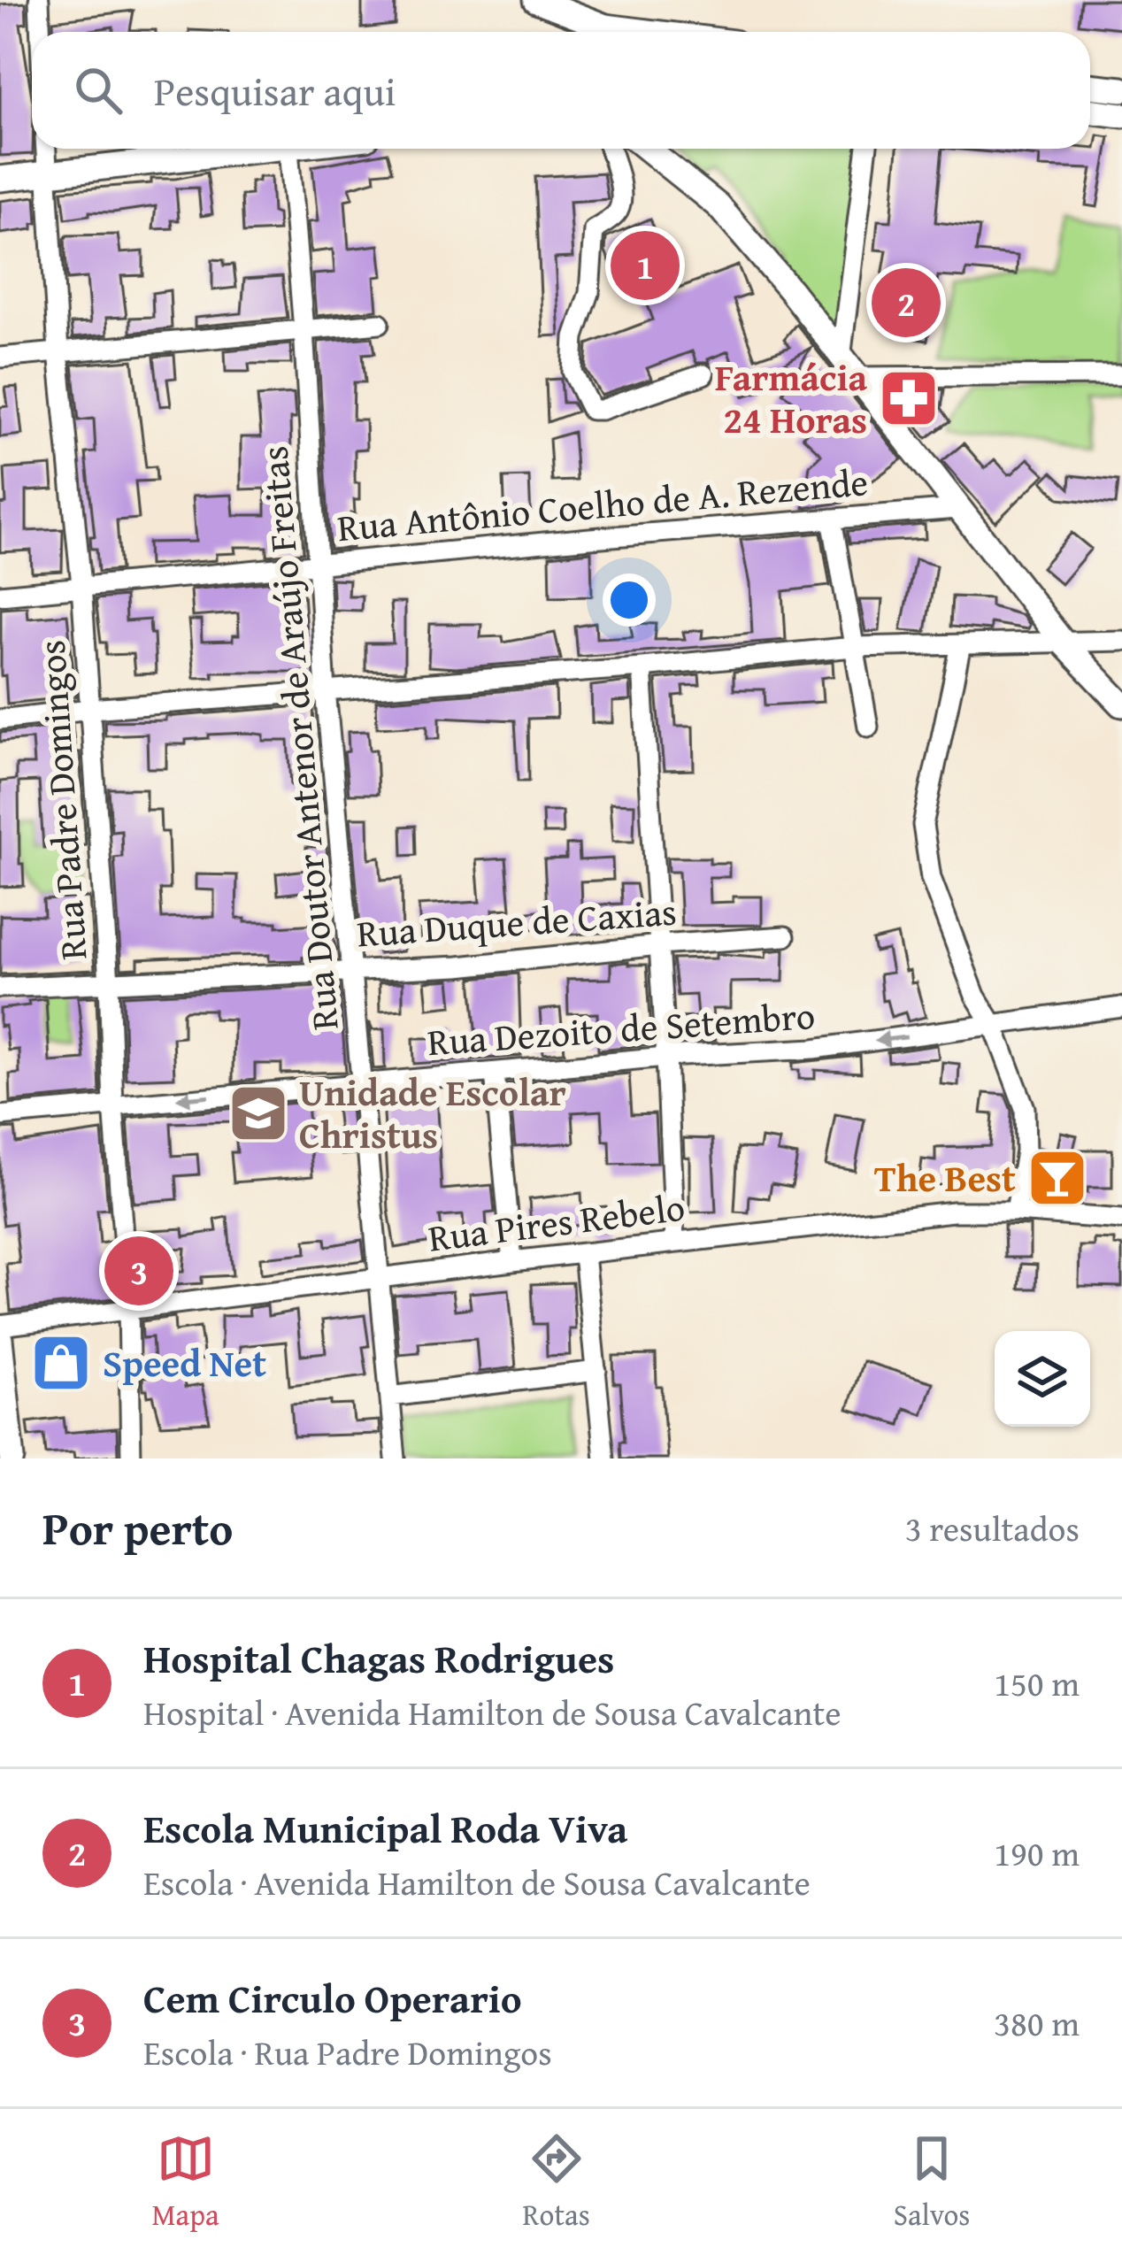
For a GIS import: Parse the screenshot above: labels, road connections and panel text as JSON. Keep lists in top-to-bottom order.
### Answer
{
  "streets": {
    "street": [
      "Rua Antônio Coelho de A. Rezende",
      "Rua Doutor Antenor de Araújo Freitas",
      "Rua Padre Domingos",
      "Rua Duque de Caxias",
      "Rua Dezoito de Setembro",
      "Rua Pires Rebelo"
    ]
  },
  "crossings": [
    ["Rua Antônio Coelho de A. Rezende", "Rua Doutor Antenor de Araújo Freitas"],
    ["Rua Antônio Coelho de A. Rezende", "Rua Padre Domingos"],
    ["Rua Doutor Antenor de Araújo Freitas", "Rua Duque de Caxias"],
    ["Rua Doutor Antenor de Araújo Freitas", "Rua Dezoito de Setembro"],
    ["Rua Doutor Antenor de Araújo Freitas", "Rua Pires Rebelo"],
    ["Rua Padre Domingos", "Rua Duque de Caxias"],
    ["Rua Padre Domingos", "Rua Dezoito de Setembro"],
    ["Rua Padre Domingos", "Rua Pires Rebelo"]
  ],
  "one_way": ["Rua Dezoito de Setembro"],
  "places": {
    "pharmacy": ["Farmácia 24 Horas"],
    "school or university": ["Unidade Escolar Christus"],
    "bar": ["The Best"],
    "shop": ["Speed Net"]
  },
  "page": {
    "search": "Pesquisar aqui",
    "pins": ["1", "2", "3"],
    "heading": ["Por perto", "3 resultados"],
    "list": [
      {
        "mark": "1",
        "name": "Hospital Chagas Rodrigues",
        "note": "Hospital · Avenida Hamilton de Sousa Cavalcante",
        "value": "150 m"
      },
      {
        "mark": "2",
        "name": "Escola Municipal Roda Viva",
        "note": "Escola · Avenida Hamilton de Sousa Cavalcante",
        "value": "190 m"
      },
      {
        "mark": "3",
        "name": "Cem Circulo Operario",
        "note": "Escola · Rua Padre Domingos",
        "value": "380 m"
      }
    ],
    "nav": ["Mapa", "Rotas", "Salvos"]
  }
}
